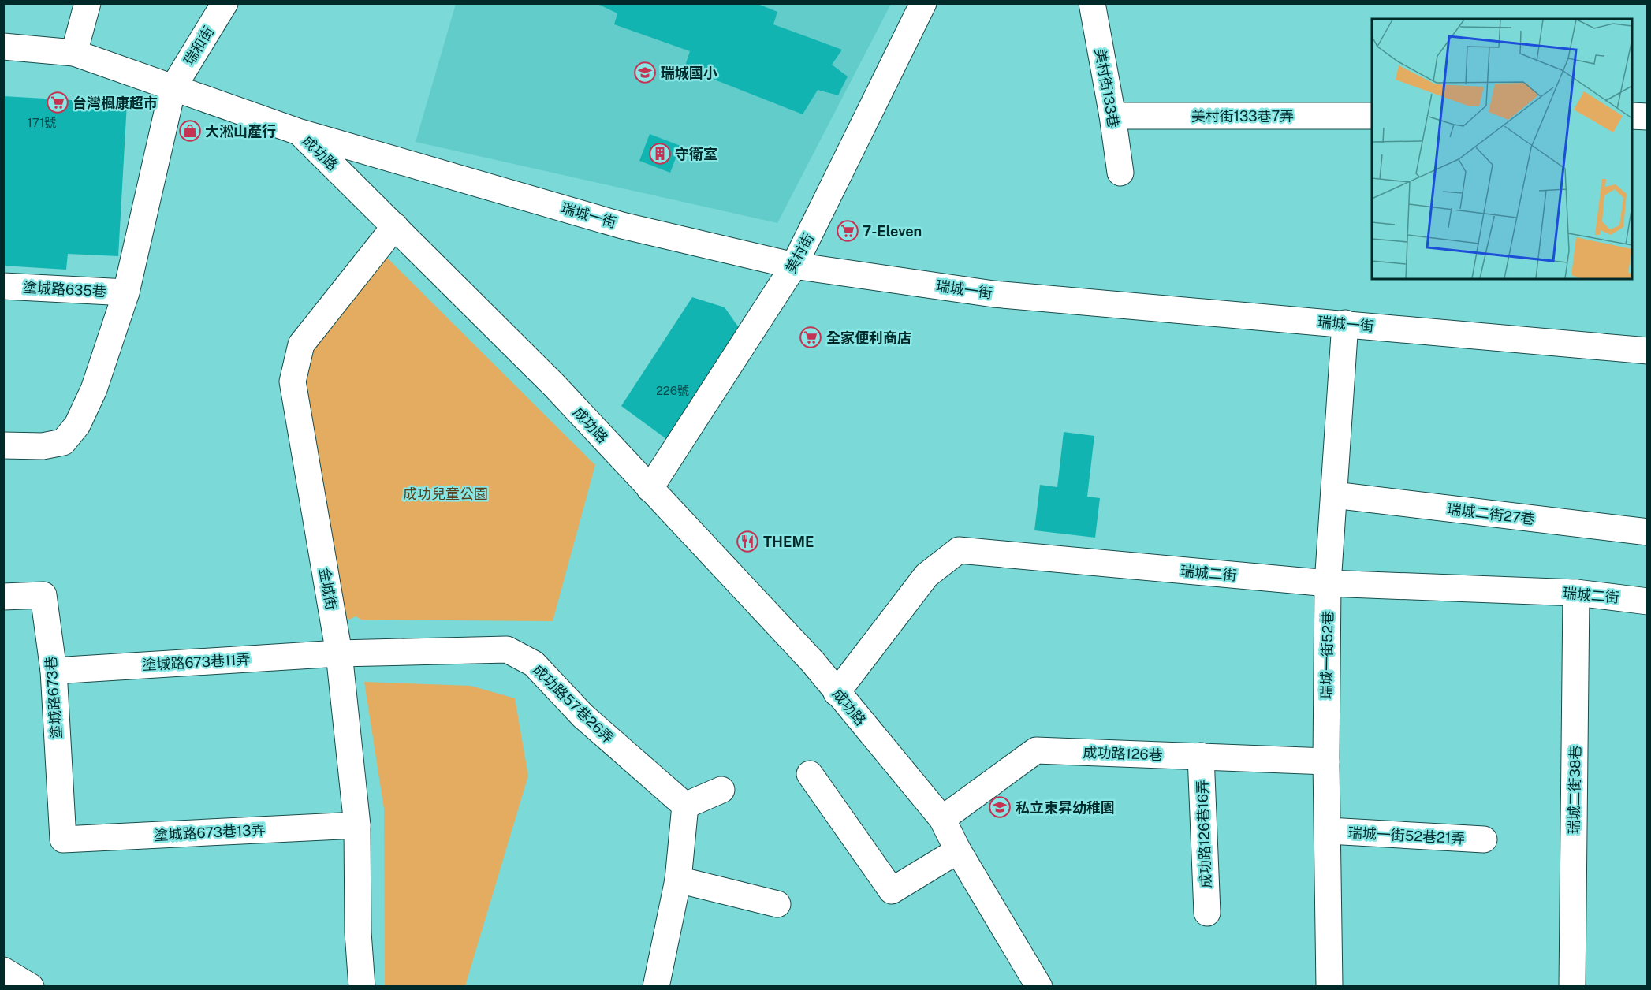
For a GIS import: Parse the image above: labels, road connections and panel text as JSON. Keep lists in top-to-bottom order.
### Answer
{
  "streets": {
    "street": [
      "瑞和街",
      "美村街133巷",
      "美村街133巷7弄",
      "成功路",
      "瑞城一街",
      "美村街",
      "塗城路635巷",
      "瑞城二街27巷",
      "瑞城二街",
      "金城街",
      "瑞城一街52巷",
      "塗城路673巷11弄",
      "塗城路673巷",
      "成功路57巷26弄",
      "成功路126巷",
      "瑞城二街38巷",
      "塗城路673巷13弄",
      "成功路126巷16弄",
      "瑞城一街52巷21弄"
    ]
  },
  "crossings": [
    ["瑞和街", "成功路"],
    ["瑞和街", "塗城路635巷"],
    ["美村街133巷", "美村街133巷7弄"],
    ["成功路", "瑞城一街"],
    ["成功路", "美村街"],
    ["成功路", "瑞城二街"],
    ["成功路", "金城街"],
    ["成功路", "成功路126巷"],
    ["瑞城一街", "美村街"],
    ["瑞城一街", "瑞城一街52巷"],
    ["瑞城二街27巷", "瑞城一街52巷"],
    ["瑞城二街", "瑞城一街52巷"],
    ["瑞城二街", "瑞城二街38巷"],
    ["金城街", "塗城路673巷11弄"],
    ["金城街", "成功路57巷26弄"],
    ["金城街", "塗城路673巷13弄"],
    ["瑞城一街52巷", "成功路126巷"],
    ["瑞城一街52巷", "瑞城一街52巷21弄"],
    ["塗城路673巷11弄", "塗城路673巷"],
    ["塗城路673巷11弄", "成功路57巷26弄"],
    ["塗城路673巷", "塗城路673巷13弄"],
    ["成功路126巷", "成功路126巷16弄"]
  ],
  "parks": ["成功兒童公園"],
  "places": {
    "school or university": ["瑞城國小", "私立東昇幼稚園"],
    "supermarket": ["台灣楓康超市", "7-Eleven", "全家便利商店"],
    "shop": ["大淞山產行"],
    "building": ["守衛室"],
    "restaurant": ["THEME"]
  },
  "house_numbers": ["171號", "226號"]
}
